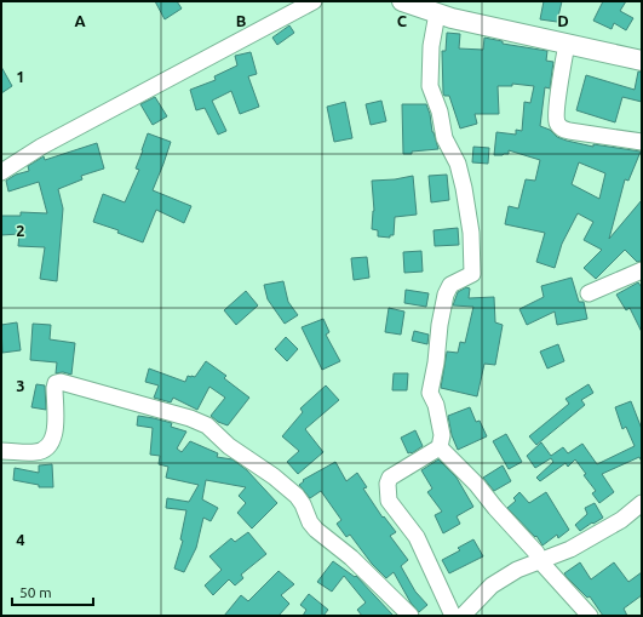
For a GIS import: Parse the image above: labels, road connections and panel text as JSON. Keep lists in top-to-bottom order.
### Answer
{
  "scale_bar": "50 m",
  "grid": {
    "columns": [
      "A",
      "B",
      "C",
      "D"
    ],
    "rows": [
      "1",
      "2",
      "3",
      "4"
    ]
  }
}
